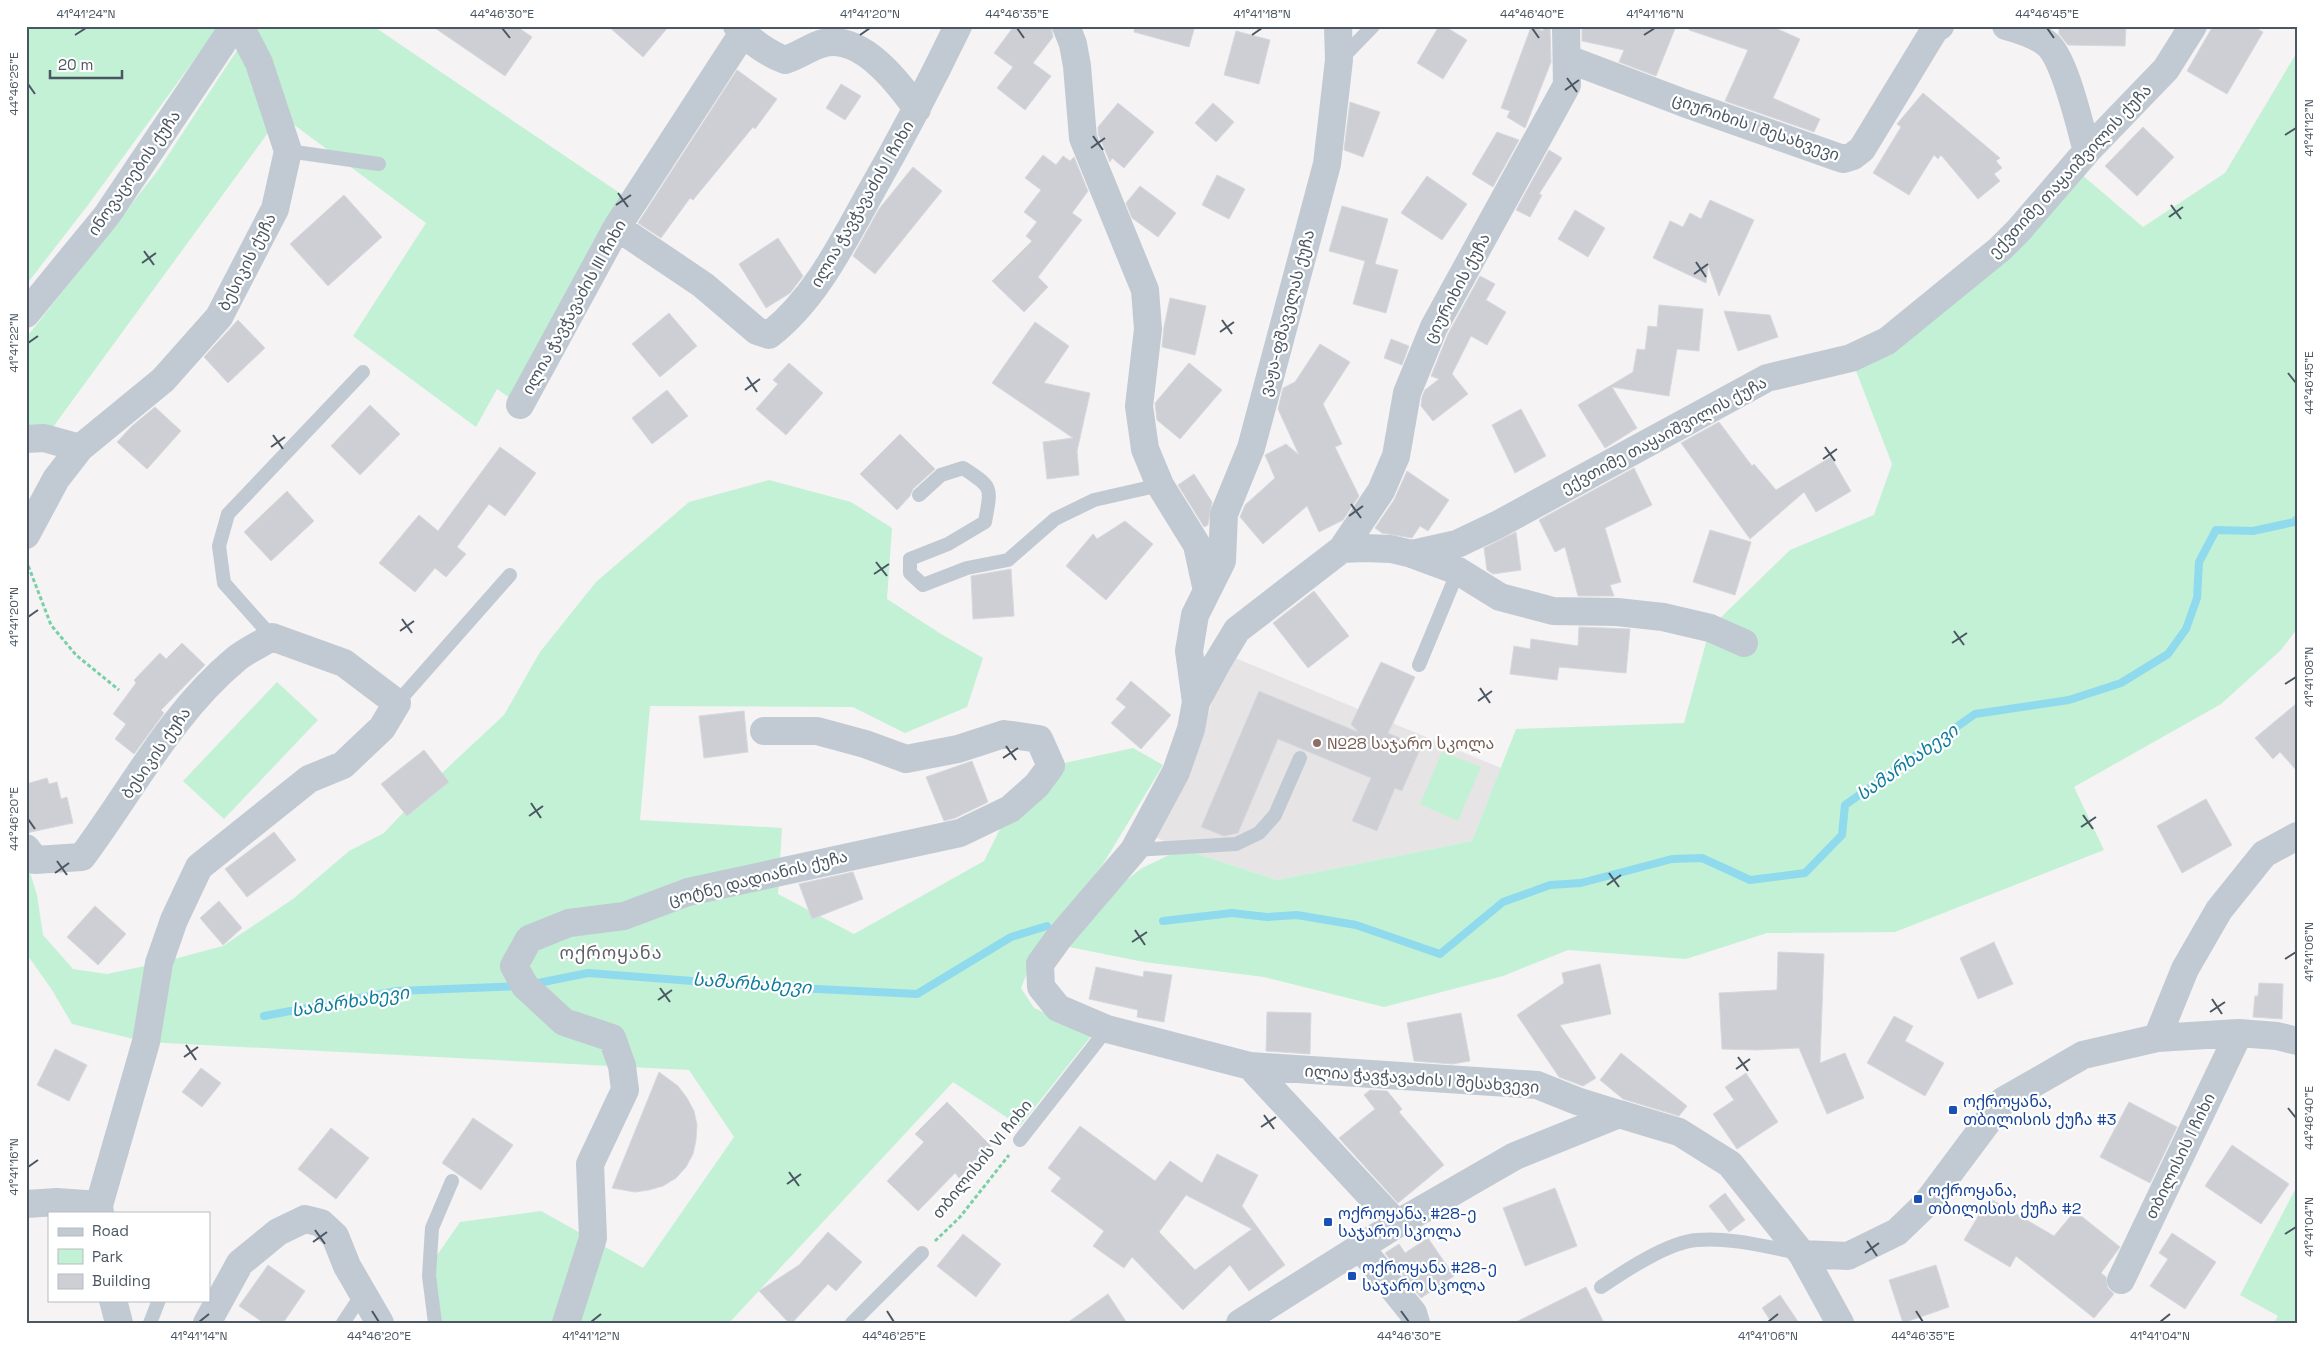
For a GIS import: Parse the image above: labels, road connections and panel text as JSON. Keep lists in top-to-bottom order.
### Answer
{
  "streets": {
    "street": [
      "ციურიხის I შესახვევი",
      "ექვთიმე თაყაიშვილის ქუჩა",
      "ინოვაციების ქუჩა",
      "ილია ჭავჭავაძის I ჩიხი",
      "ბესიკის ქუჩა",
      "ციურიხის ქუჩა",
      "ილია ჭავჭავაძის III ჩიხი",
      "ვაჟა-ფშაველას ქუჩა",
      "ცოტნე დადიანის ქუჩა",
      "ილია ჭავჭავაძის I შესახვევი",
      "თბილისის I ჩიხი"
    ],
    "lane": ["თბილისის VI ჩიხი"]
  },
  "crossings": [
    ["ციურიხის I შესახვევი", "ციურიხის ქუჩა"],
    ["ექვთიმე თაყაიშვილის ქუჩა", "ციურიხის ქუჩა"],
    ["ილია ჭავჭავაძის I ჩიხი", "ილია ჭავჭავაძის III ჩიხი"],
    ["ვაჟა-ფშაველას ქუჩა", "ილია ჭავჭავაძის I შესახვევი"],
    ["ილია ჭავჭავაძის I შესახვევი", "თბილისის VI ჩიხი"]
  ],
  "districts": ["ოქროყანა"],
  "water": ["სამარხახევი"],
  "places": {
    "other": ["№28 საჯარო სკოლა"],
    "transit": [
      "ოქროყანა, თბილისის ქუჩა #3",
      "ოქროყანა, თბილისის ქუჩა #2",
      "ოქროყანა, #28-ე საჯარო სკოლა",
      "ოქროყანა #28-ე საჯარო სკოლა"
    ]
  },
  "legend": ["Road", "Park", "Building"],
  "scale_bar": "20 m",
  "coordinates": [
    "41°41'24\"N",
    "44°46'30\"E",
    "41°41'20\"N",
    "44°46'35\"E",
    "41°41'18\"N",
    "44°46'40\"E",
    "41°41'16\"N",
    "44°46'45\"E",
    "44°46'25\"E",
    "41°41'12\"N",
    "41°41'22\"N",
    "41°41'08\"N",
    "44°46'20\"E",
    "41°41'06\"N",
    "41°41'04\"N",
    "41°41'14\"N"
  ]
}
